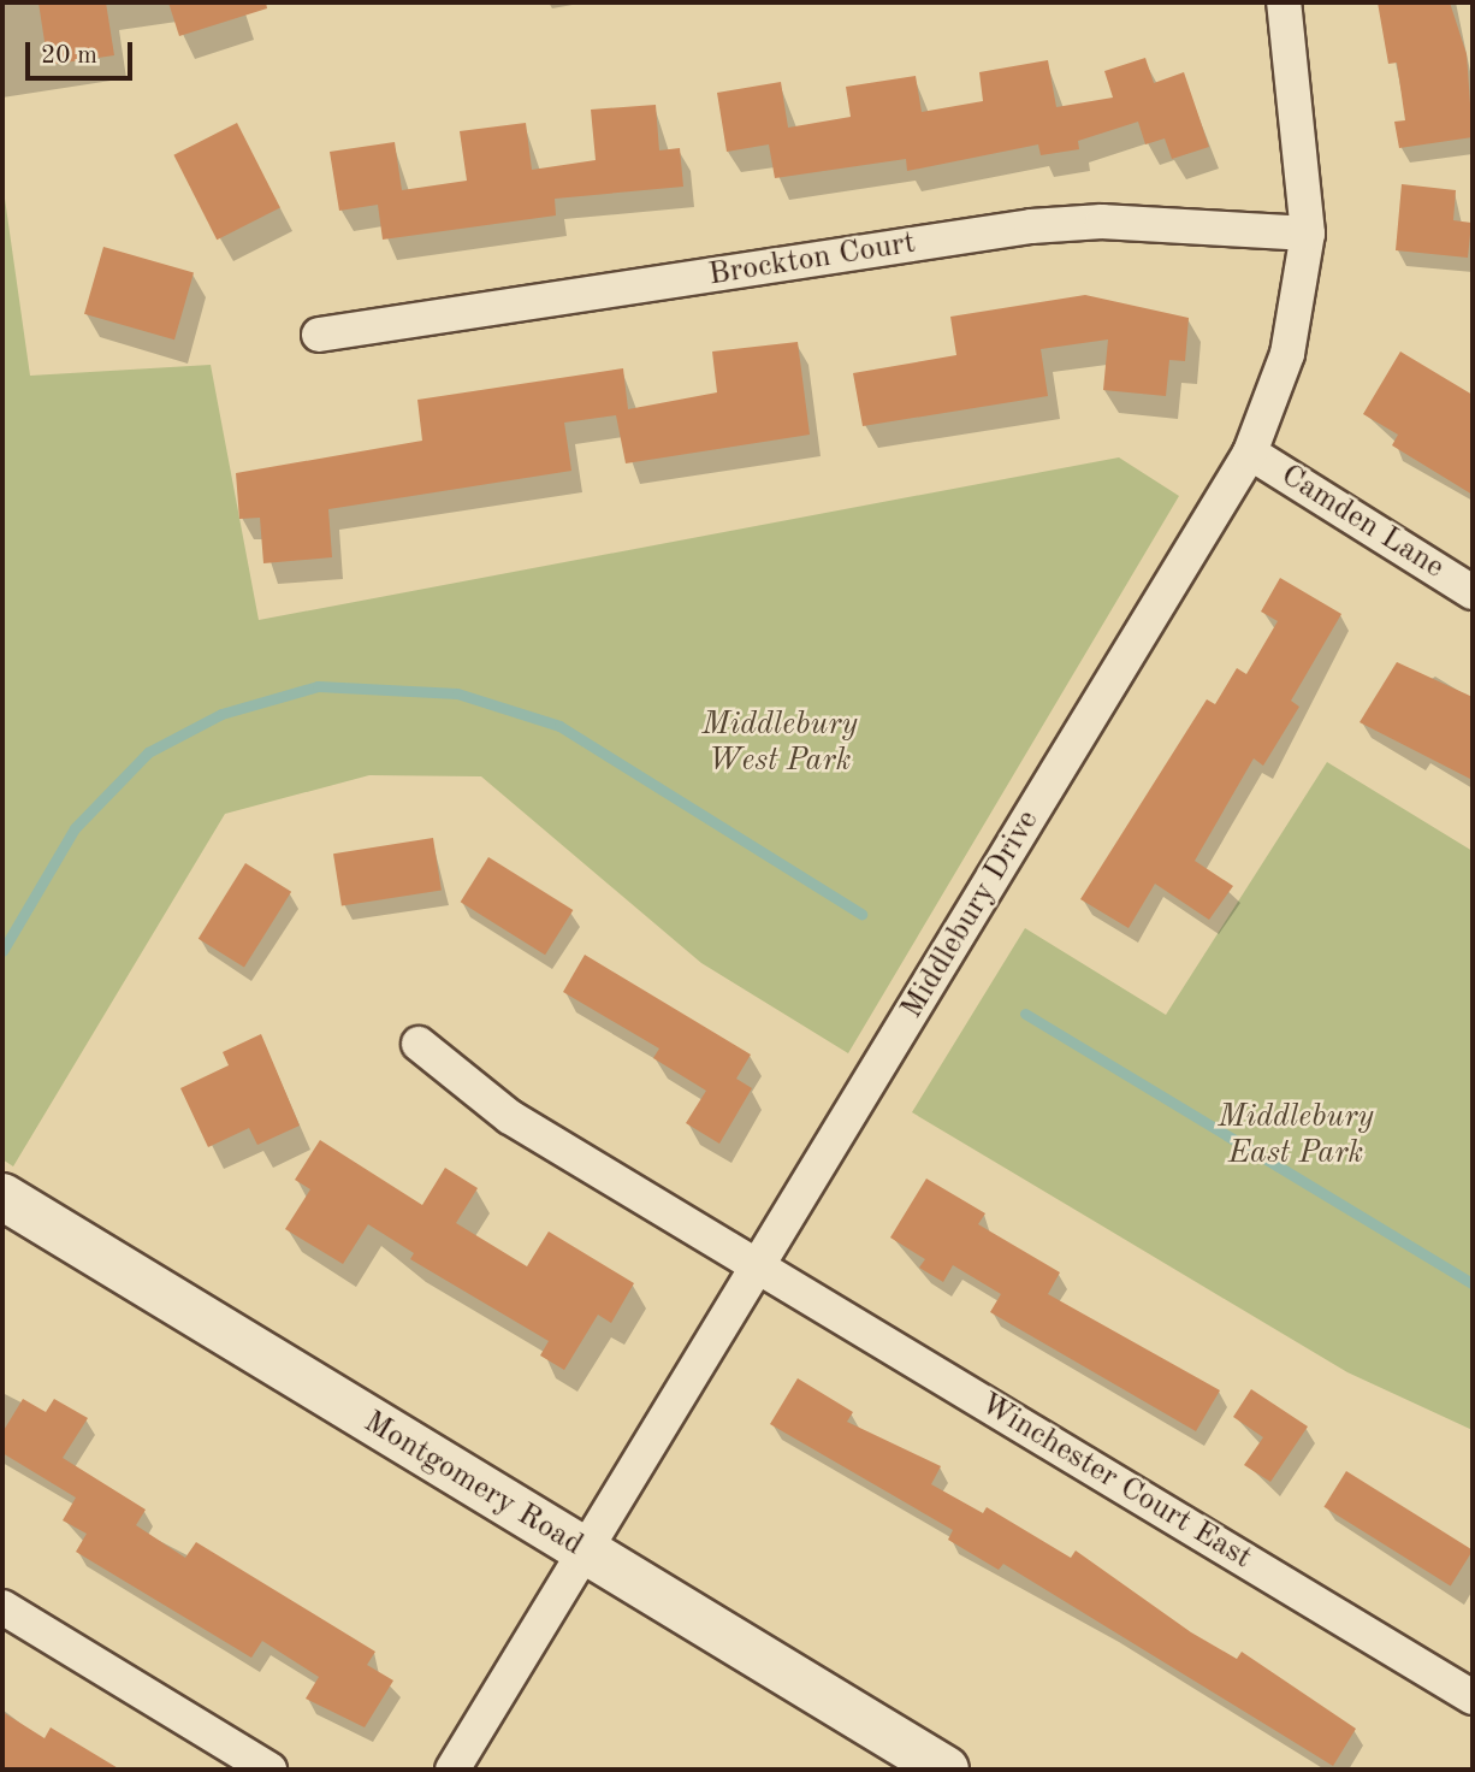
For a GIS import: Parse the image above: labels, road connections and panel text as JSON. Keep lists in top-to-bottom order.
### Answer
{
  "streets": {
    "street": [
      "Brockton Court",
      "Camden Lane",
      "Middlebury Drive",
      "Winchester Court East",
      "Montgomery Road"
    ]
  },
  "crossings": [
    ["Brockton Court", "Middlebury Drive"],
    ["Camden Lane", "Middlebury Drive"],
    ["Middlebury Drive", "Winchester Court East"],
    ["Middlebury Drive", "Montgomery Road"]
  ],
  "parks": ["Middlebury West Park", "Middlebury East Park"],
  "scale_bar": "20 m"
}
